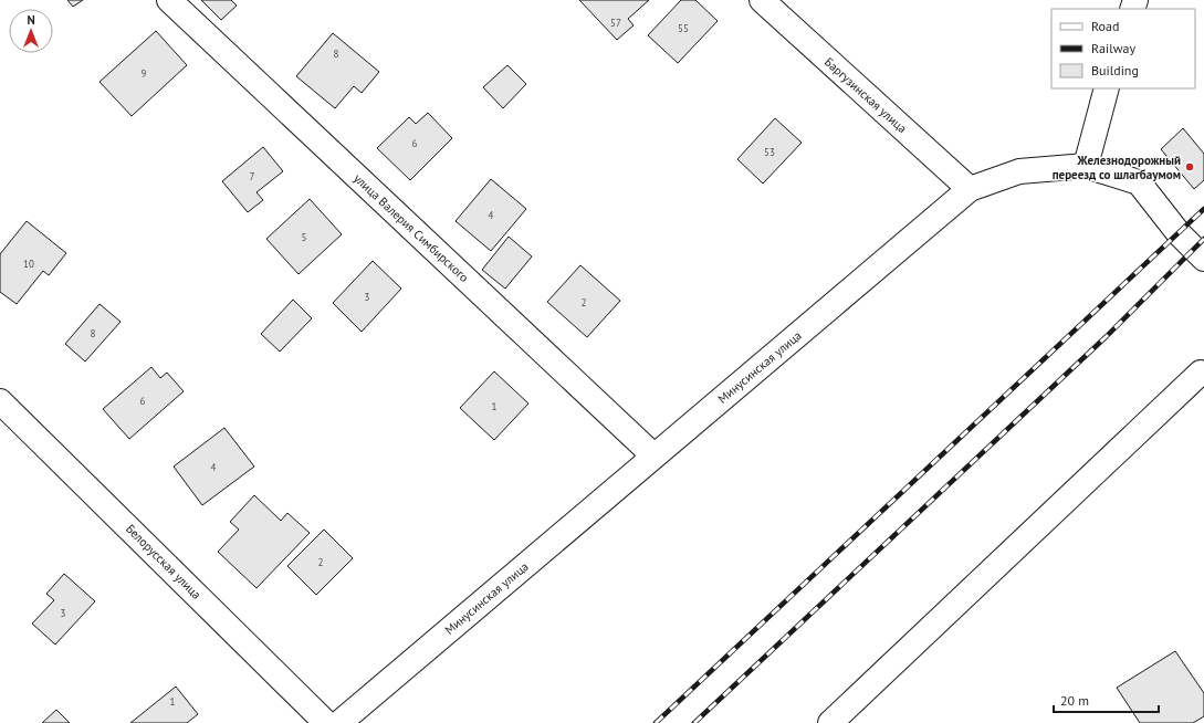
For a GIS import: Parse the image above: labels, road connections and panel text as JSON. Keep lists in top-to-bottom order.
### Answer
{
  "streets": {
    "street": [
      "Баргузинская улица",
      "улица Валерия Симбирского",
      "Минусинская улица",
      "Белорусская улица"
    ]
  },
  "crossings": [
    ["Баргузинская улица", "Минусинская улица"],
    ["улица Валерия Симбирского", "Минусинская улица"]
  ],
  "places": ["Железнодорожный переезд со шлагбаумом"],
  "house_numbers": [
    "57",
    "55",
    "8",
    "9",
    "6",
    "53",
    "7",
    "4",
    "5",
    "10",
    "3",
    "2",
    "8",
    "6",
    "1",
    "4",
    "2",
    "3",
    "1"
  ],
  "legend": ["Road", "Railway", "Building"],
  "scale_bar": "20 m",
  "north": "top"
}
